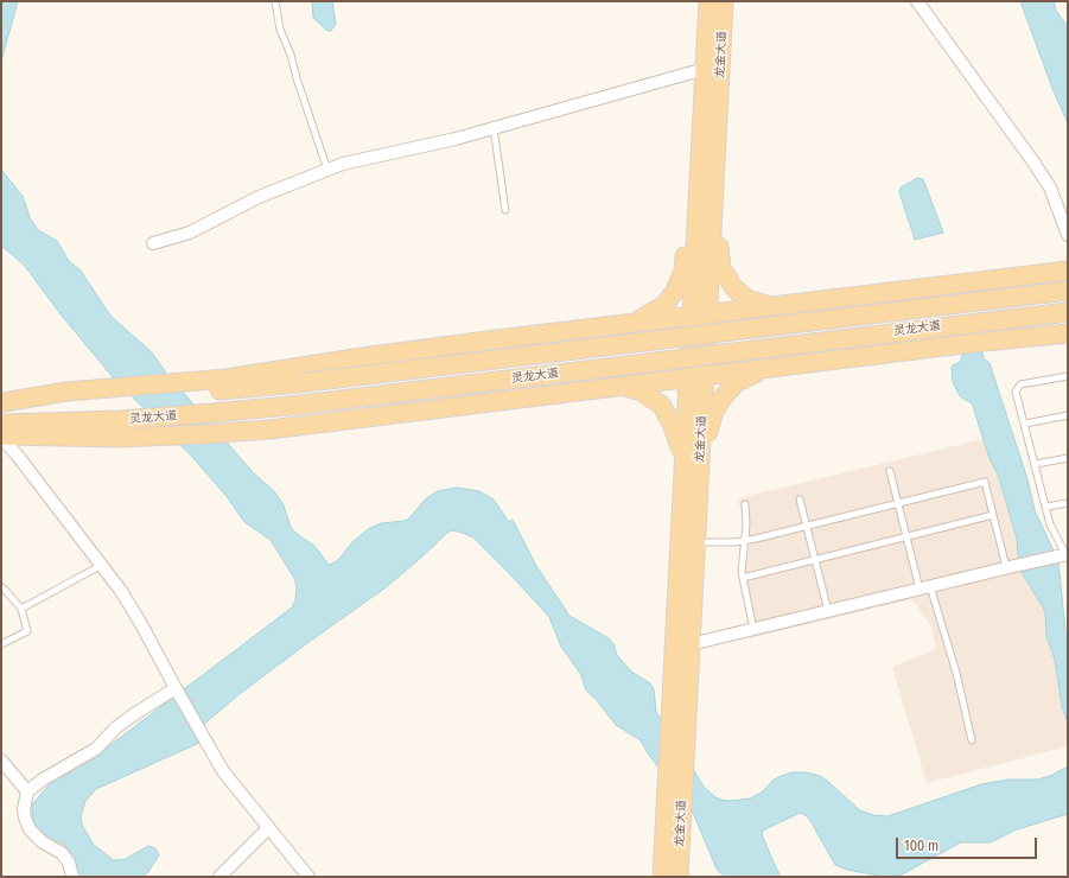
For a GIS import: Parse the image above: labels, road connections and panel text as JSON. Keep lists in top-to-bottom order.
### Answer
{
  "streets": {
    "main road": ["龙金大道", "灵龙大道"]
  },
  "scale_bar": "100 m"
}
